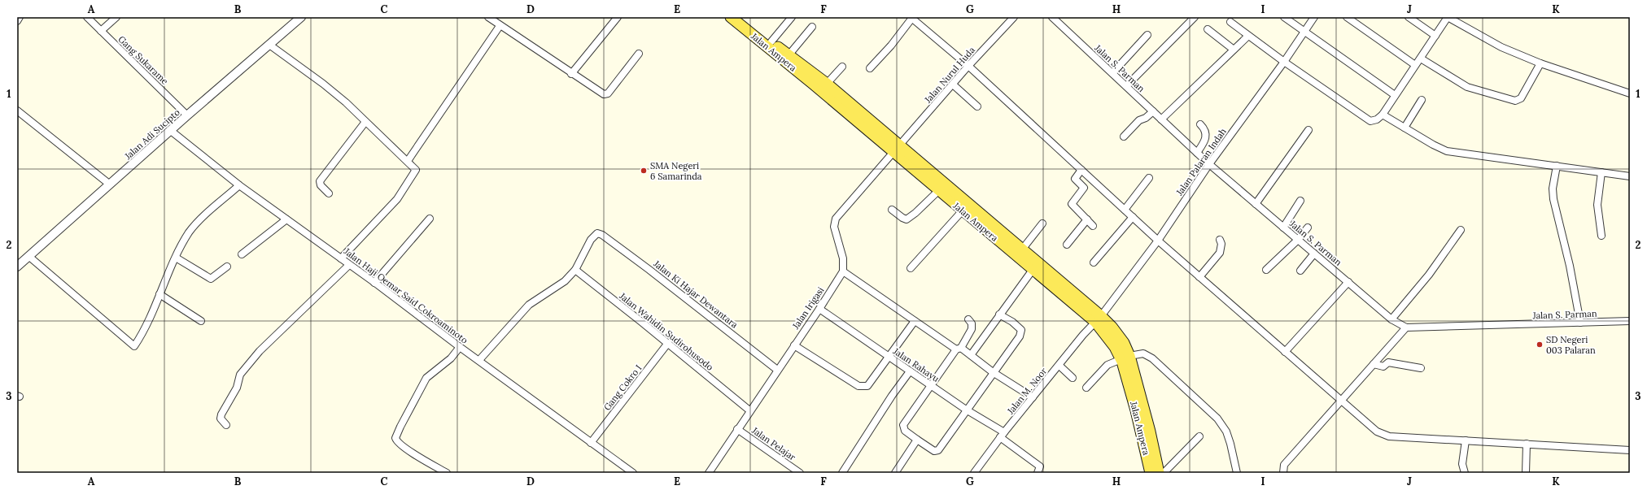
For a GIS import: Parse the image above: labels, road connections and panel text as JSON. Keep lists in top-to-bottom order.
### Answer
{
  "streets": {
    "main road": ["Jalan Ampera"],
    "street": [
      "Gang Sukarame",
      "Jalan S. Parman",
      "Jalan Nurul Huda",
      "Jalan Adi Sucipto",
      "Jalan Palaran Indah",
      "Jalan Ki Hajar Dewantara",
      "Jalan Haji Oemar Said Cokroaminoto",
      "Jalan Irigasi",
      "Jalan Wahidin Sudirohusodo",
      "Jalan Rahayu",
      "Gang Cokro I",
      "Jalan M. Noor",
      "Jalan Pelajar"
    ]
  },
  "crossings": [
    ["Jalan Ampera", "Jalan Nurul Huda"],
    ["Jalan Ampera", "Jalan Palaran Indah"],
    ["Jalan Ampera", "Jalan M. Noor"],
    ["Gang Sukarame", "Jalan Adi Sucipto"],
    ["Jalan S. Parman", "Jalan Palaran Indah"],
    ["Jalan Adi Sucipto", "Jalan Haji Oemar Said Cokroaminoto"],
    ["Jalan Palaran Indah", "Jalan M. Noor"],
    ["Jalan Ki Hajar Dewantara", "Jalan Irigasi"],
    ["Jalan Ki Hajar Dewantara", "Jalan Wahidin Sudirohusodo"],
    ["Jalan Haji Oemar Said Cokroaminoto", "Gang Cokro I"],
    ["Jalan Irigasi", "Jalan Wahidin Sudirohusodo"],
    ["Jalan Irigasi", "Jalan Rahayu"],
    ["Jalan Irigasi", "Jalan Pelajar"],
    ["Jalan Wahidin Sudirohusodo", "Gang Cokro I"],
    ["Jalan Rahayu", "Jalan M. Noor"]
  ],
  "places": ["SMA Negeri 6 Samarinda", "SD Negeri 003 Palaran"],
  "grid": {
    "columns": [
      "A",
      "B",
      "C",
      "D",
      "E",
      "F",
      "G",
      "H",
      "I",
      "J",
      "K"
    ],
    "rows": ["1", "2", "3"]
  }
}
